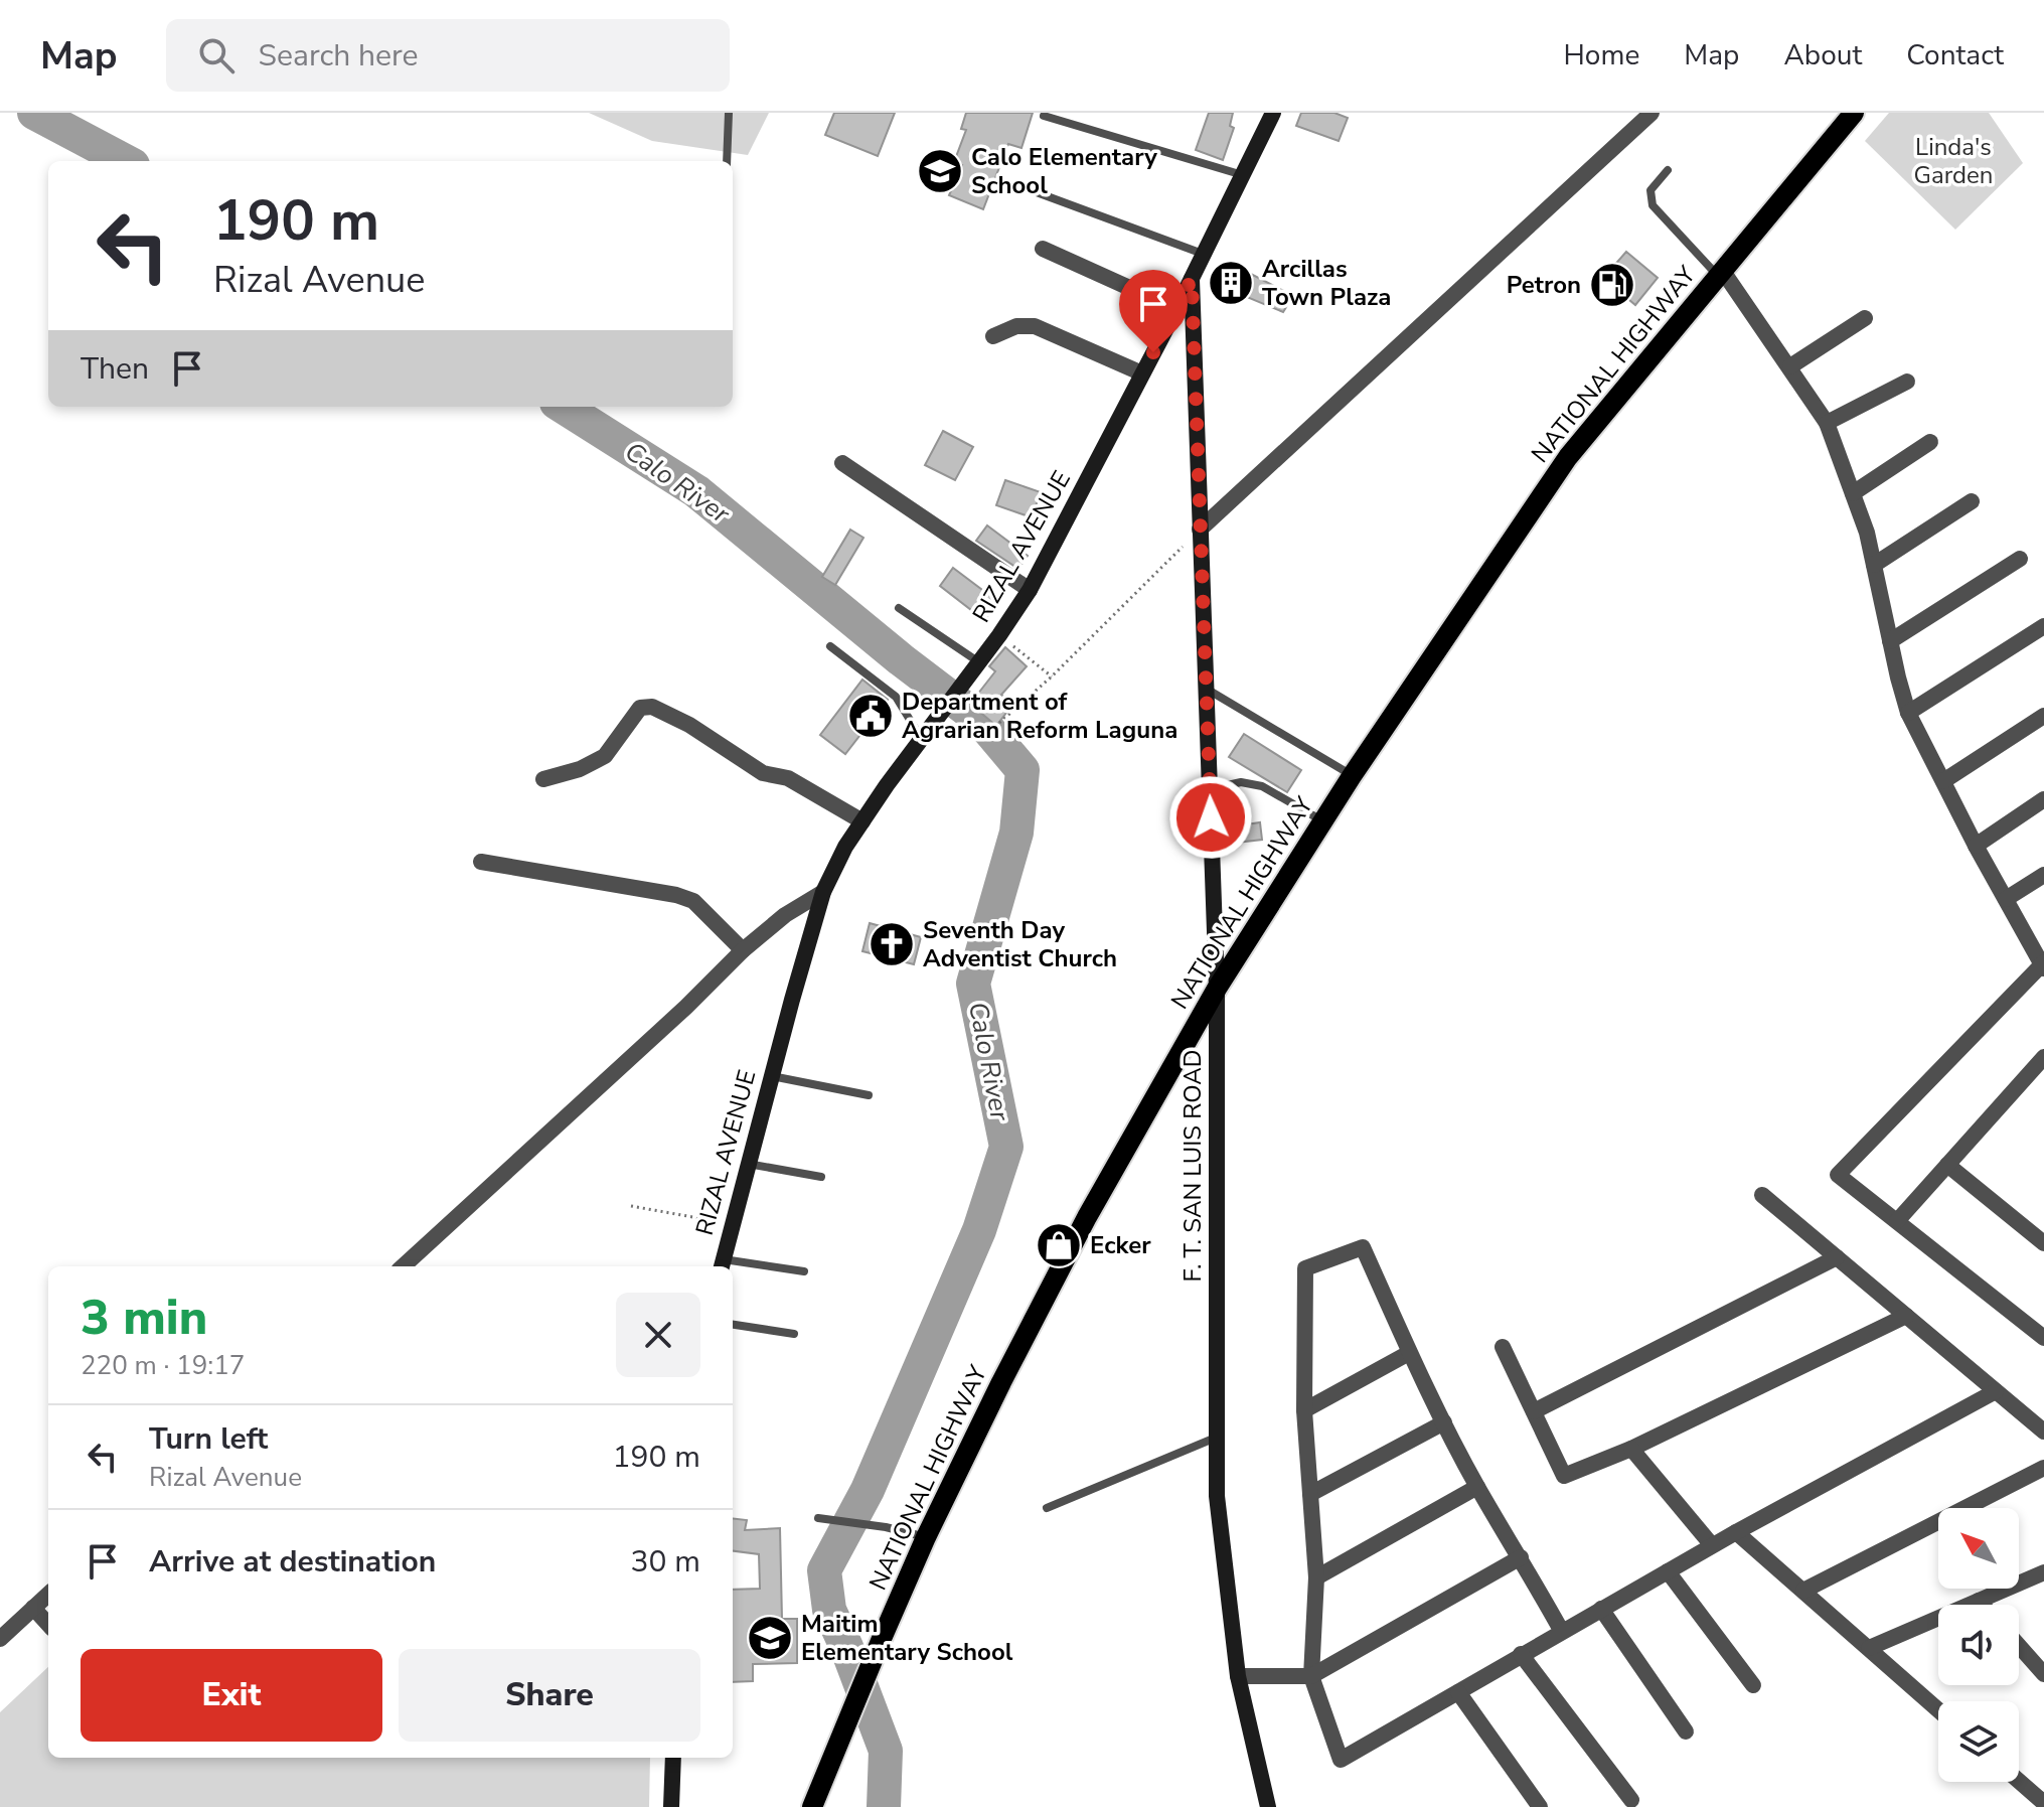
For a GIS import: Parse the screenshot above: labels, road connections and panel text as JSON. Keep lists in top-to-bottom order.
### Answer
{
  "streets": {
    "main road": ["NATIONAL HIGHWAY", "RIZAL AVENUE", "F. T. SAN LUIS ROAD"]
  },
  "crossings": [
    ["NATIONAL HIGHWAY", "F. T. SAN LUIS ROAD"],
    ["RIZAL AVENUE", "F. T. SAN LUIS ROAD"]
  ],
  "water": ["Calo River"],
  "parks": ["Linda's Garden"],
  "places": {
    "school or university": ["Calo Elementary School", "Maitim Elementary School"],
    "building": ["Arcillas Town Plaza"],
    "fuel station": ["Petron"],
    "public building": ["Department of Agrarian Reform Laguna"],
    "church": ["Seventh Day Adventist Church"],
    "shop": ["Ecker"]
  },
  "north": "top left",
  "page": {
    "header": "Map",
    "search": "Search here",
    "nav": [
      "Home",
      "Map",
      "About",
      "Contact"
    ],
    "turn": ["190 m", "Rizal Avenue"],
    "then": "Then",
    "heading": ["3 min", "220 m · 19:17"],
    "list": [
      {
        "name": "Turn left",
        "note": "Rizal Avenue",
        "value": "190 m"
      },
      {
        "name": "Arrive at destination",
        "value": "30 m"
      }
    ],
    "buttons": ["Exit", "Share"]
  }
}
